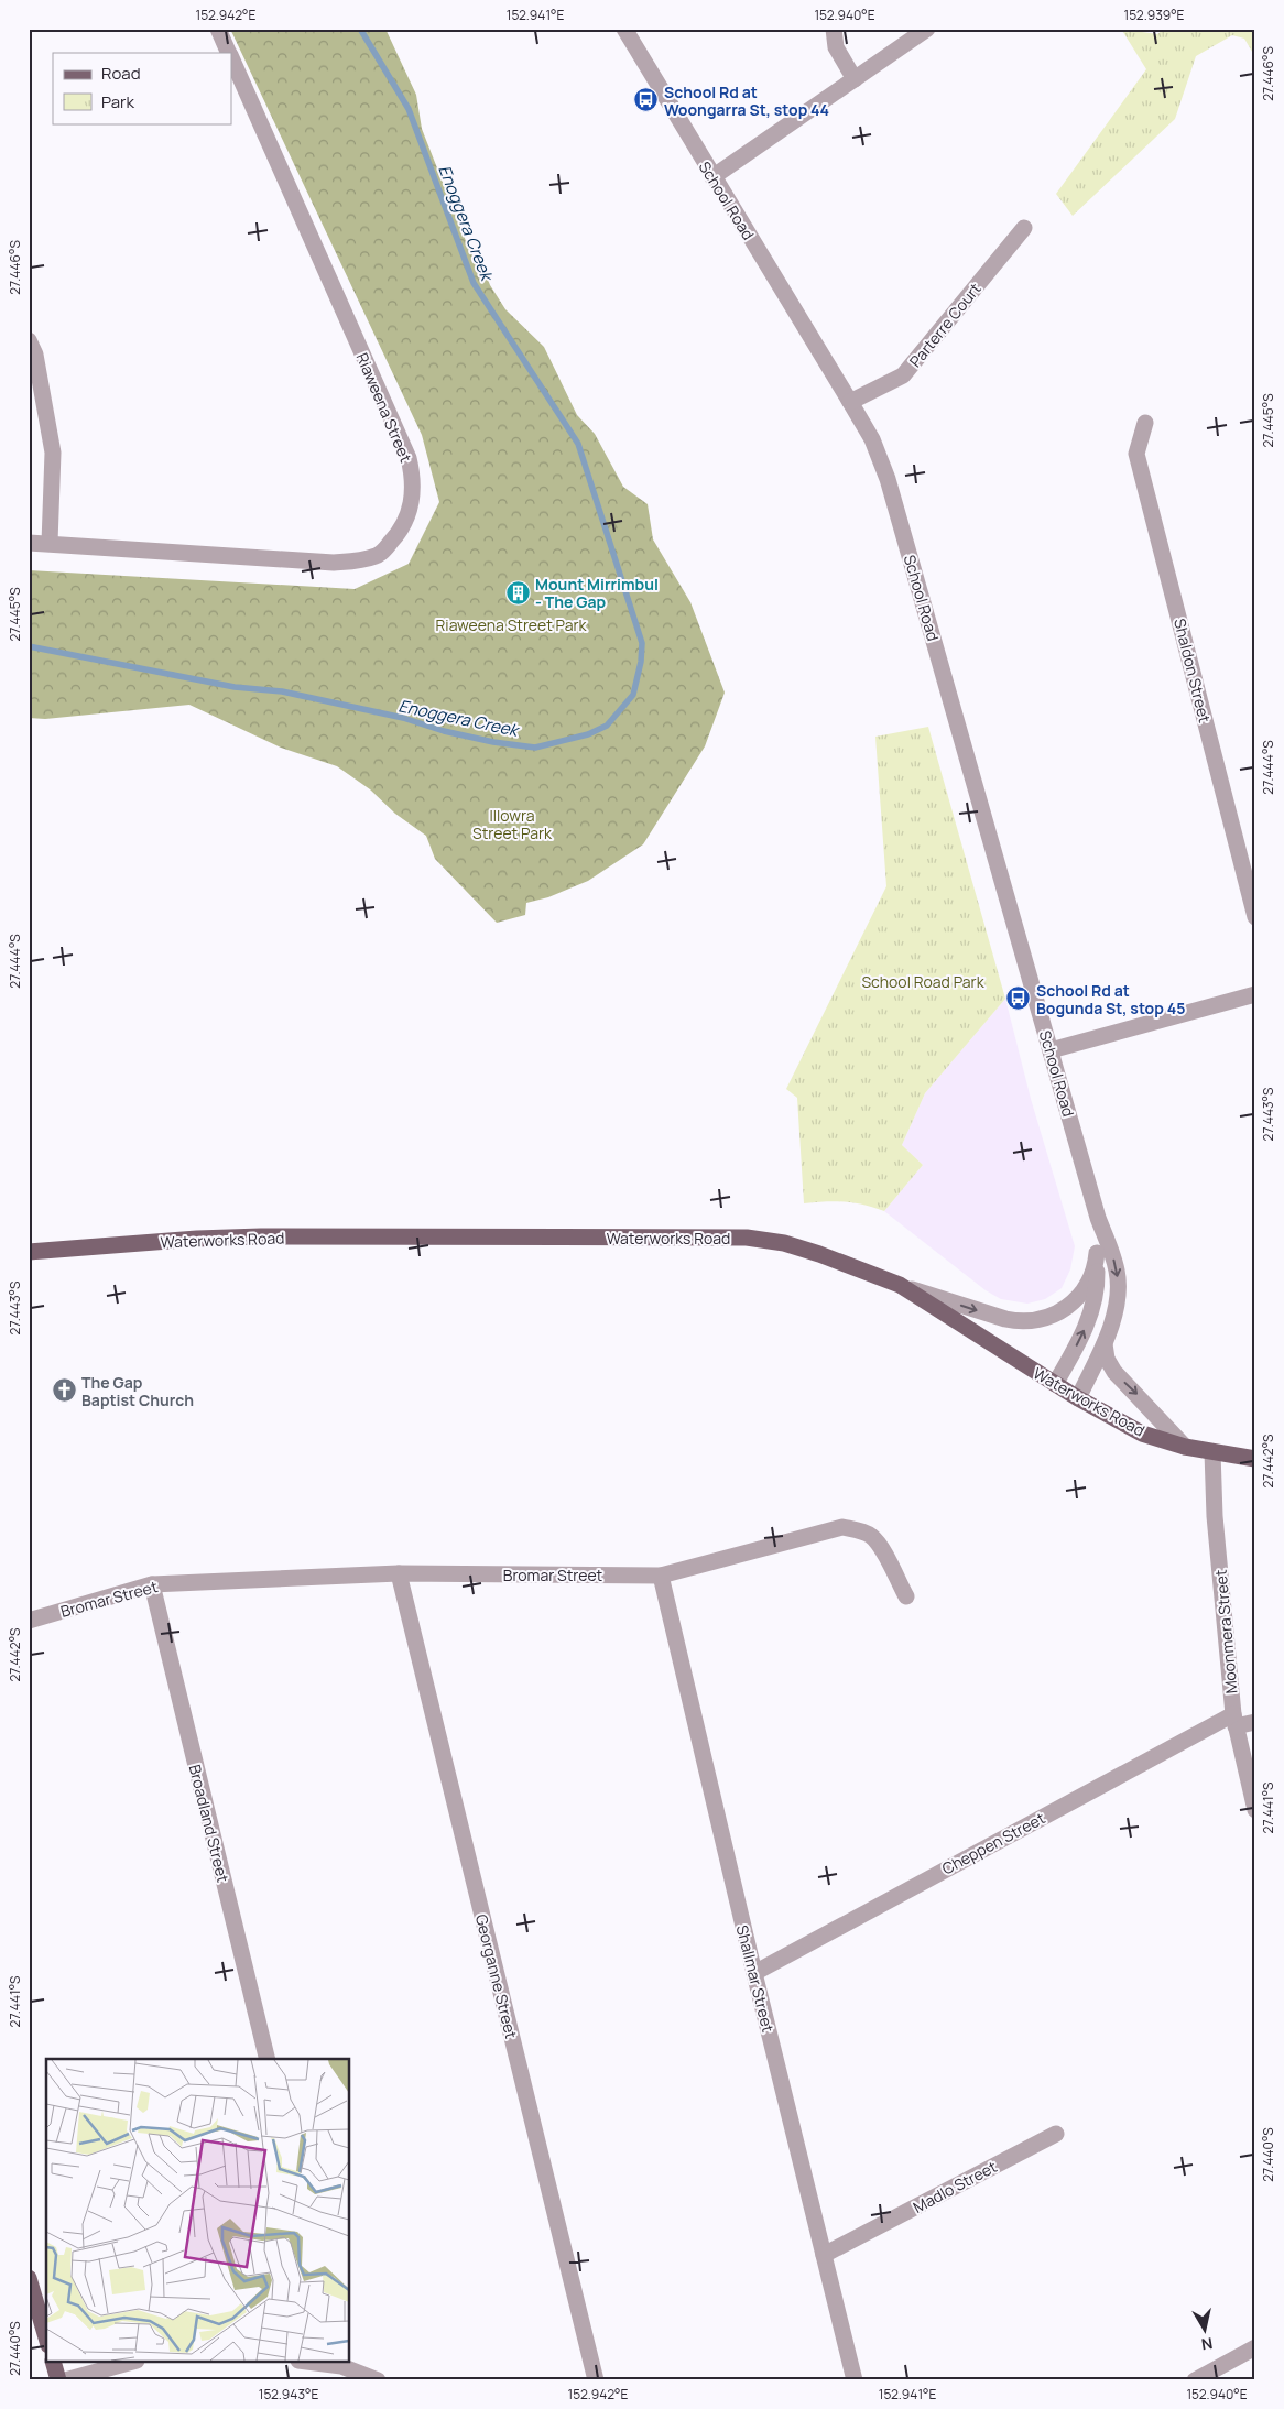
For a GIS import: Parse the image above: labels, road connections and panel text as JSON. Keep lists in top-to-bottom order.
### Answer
{
  "streets": {
    "main road": ["Waterworks Road"],
    "street": [
      "School Road",
      "Parterre Court",
      "Riaweena Street",
      "Shaldon Street",
      "Bromar Street",
      "Moonmera Street",
      "Broadland Street",
      "Cheppen Street",
      "Georganne Street",
      "Shallmar Street",
      "Madlo Street"
    ]
  },
  "crossings": [
    ["School Road", "Parterre Court"],
    ["School Road", "Waterworks Road"],
    ["Waterworks Road", "Moonmera Street"],
    ["Bromar Street", "Broadland Street"],
    ["Bromar Street", "Georganne Street"],
    ["Bromar Street", "Shallmar Street"],
    ["Moonmera Street", "Cheppen Street"],
    ["Cheppen Street", "Shallmar Street"],
    ["Shallmar Street", "Madlo Street"]
  ],
  "water": ["Enoggera Creek"],
  "parks": ["Riaweena Street Park", "Illowra Street Park", "School Road Park"],
  "places": {
    "bus stop": ["School Rd at Woongarra St, stop 44", "School Rd at Bogunda St, stop 45"],
    "building": ["Mount Mirrimbul - The Gap"],
    "church": ["The Gap Baptist Church"]
  },
  "legend": ["Road", "Park"],
  "north": "bottom",
  "coordinates": [
    "152.942°E",
    "152.941°E",
    "152.940°E",
    "152.939°E",
    "27.446°S",
    "27.445°S",
    "27.444°S",
    "27.443°S",
    "27.442°S",
    "27.441°S",
    "27.440°S",
    "152.943°E"
  ]
}
